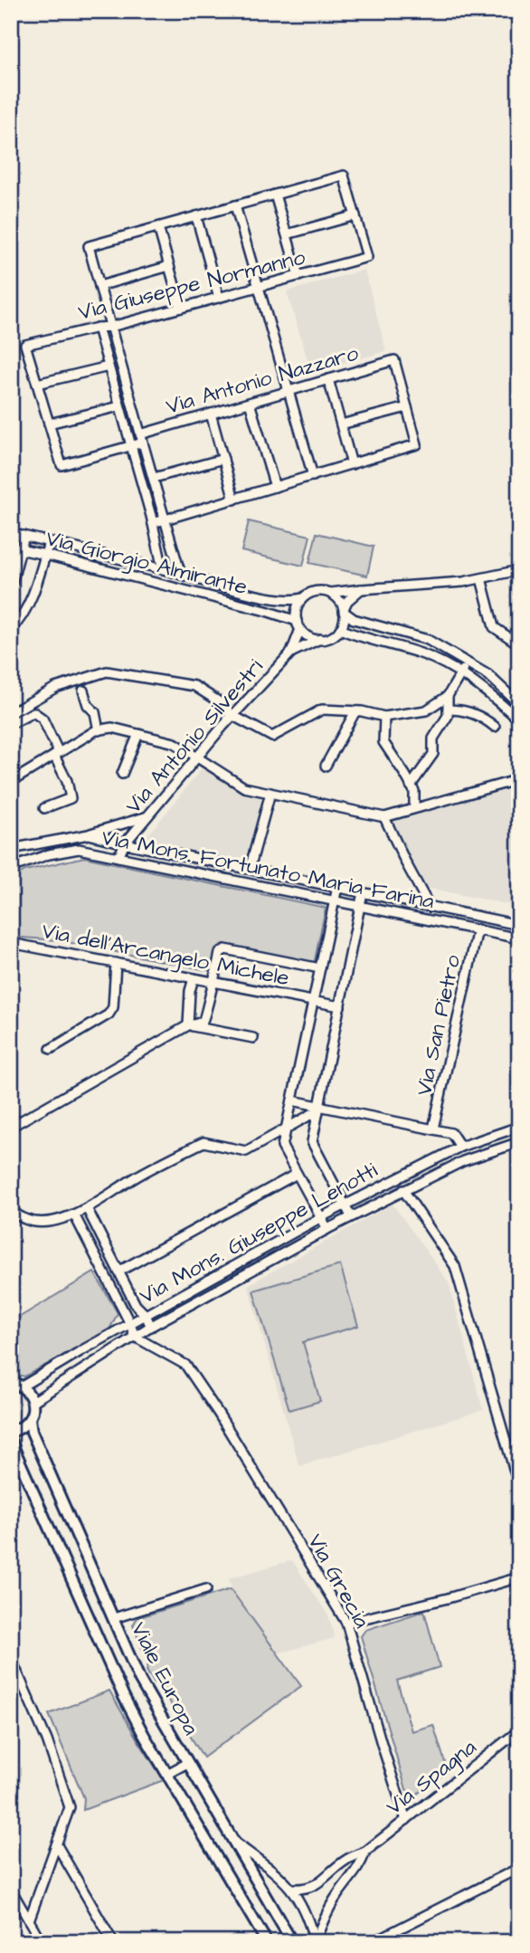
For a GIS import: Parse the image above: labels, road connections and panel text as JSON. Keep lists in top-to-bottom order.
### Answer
{
  "streets": {
    "street": [
      "Via Giuseppe Normanno",
      "Via Antonio Nazzaro",
      "Via Giorgio Almirante",
      "Via Antonio Silvestri",
      "Via Mons. Fortunato Maria Farina",
      "Via dell'Arcangelo Michele",
      "Via San Pietro",
      "Via Mons. Giuseppe Lenotti",
      "Via Grecia",
      "Viale Europa",
      "Via Spagna"
    ]
  },
  "crossings": [
    ["Via Giorgio Almirante", "Via Antonio Silvestri"],
    ["Via Antonio Silvestri", "Via Mons. Fortunato Maria Farina"],
    ["Via Mons. Fortunato Maria Farina", "Via San Pietro"],
    ["Via Grecia", "Via Spagna"]
  ]
}
